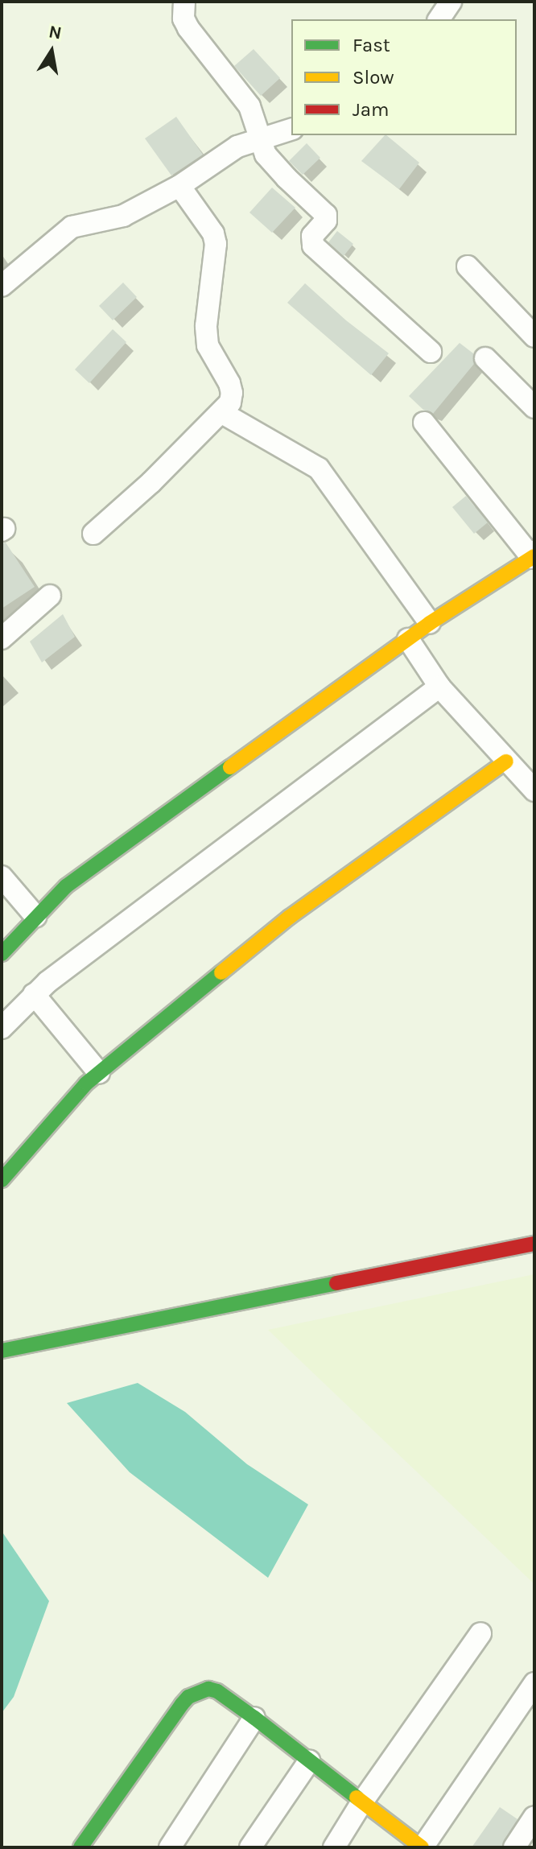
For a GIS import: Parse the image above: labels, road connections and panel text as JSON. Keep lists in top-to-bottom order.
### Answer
{
  "legend": ["Fast", "Slow", "Jam"],
  "north": "top"
}
